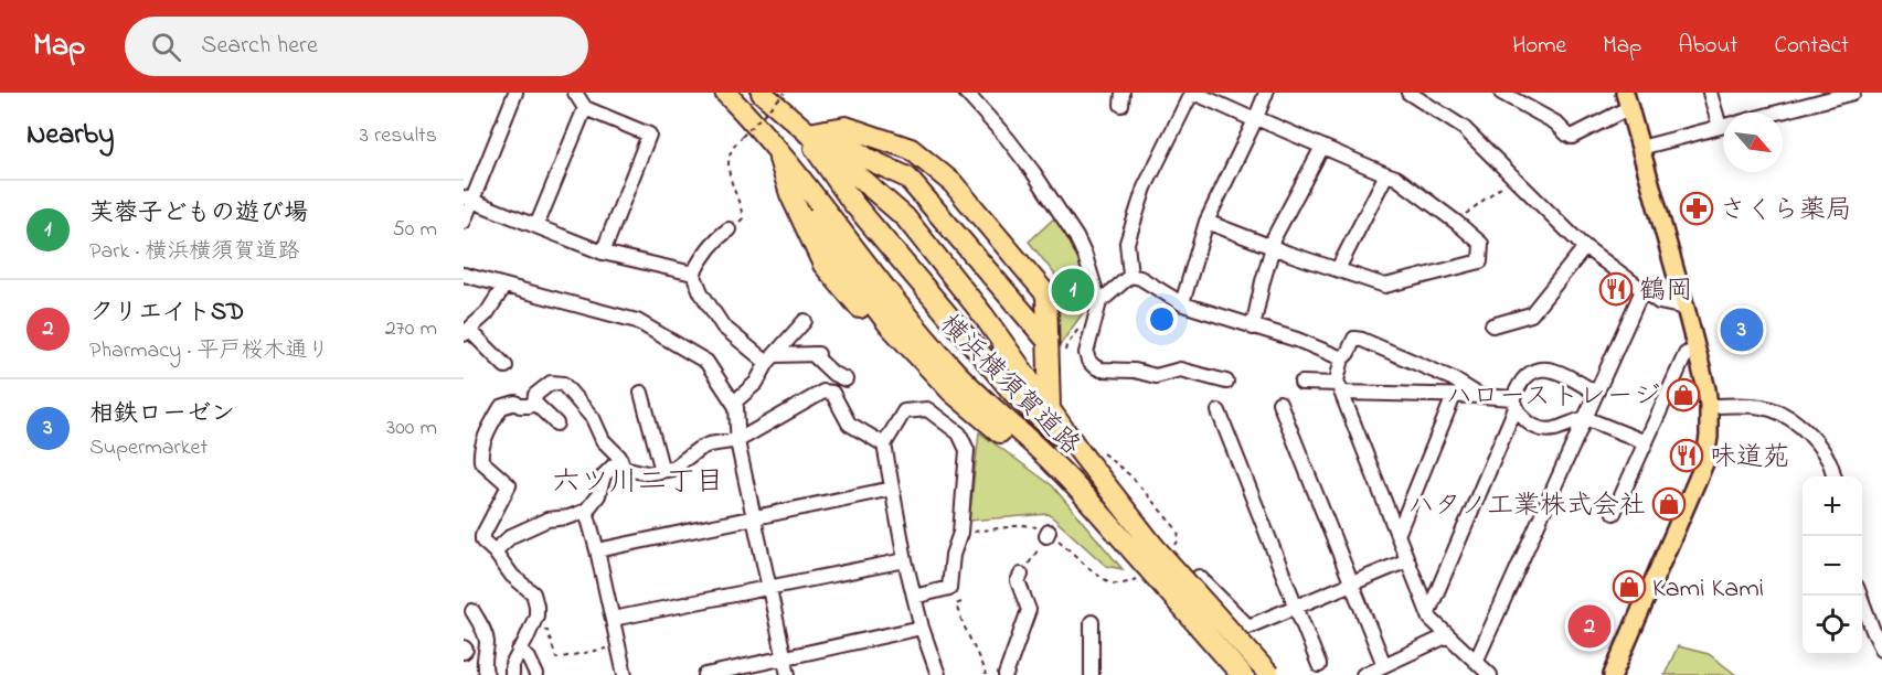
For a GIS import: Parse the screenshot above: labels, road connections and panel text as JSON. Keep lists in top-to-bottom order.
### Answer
{
  "streets": {
    "highway": ["横浜横須賀道路"]
  },
  "districts": ["六ツ川二丁目"],
  "places": {
    "pharmacy": ["さくら薬局"],
    "restaurant": ["鶴岡", "味道苑"],
    "shop": ["ハローストレージ", "ハタノ工業株式会社", "Kami Kami"]
  },
  "north": "bottom right",
  "page": {
    "header": "Map",
    "search": "Search here",
    "nav": [
      "Home",
      "Map",
      "About",
      "Contact"
    ],
    "heading": ["Nearby", "3 results"],
    "list": [
      {
        "mark": "1",
        "name": "芙蓉子どもの遊び場",
        "note": "Park · 横浜横須賀道路",
        "value": "50 m"
      },
      {
        "mark": "2",
        "name": "クリエイトSD",
        "note": "Pharmacy · 平戸桜木通り",
        "value": "270 m"
      },
      {
        "mark": "3",
        "name": "相鉄ローゼン",
        "note": "Supermarket",
        "value": "300 m"
      }
    ],
    "pins": ["1", "3", "2"],
    "map_buttons": ["+", "−"]
  }
}
